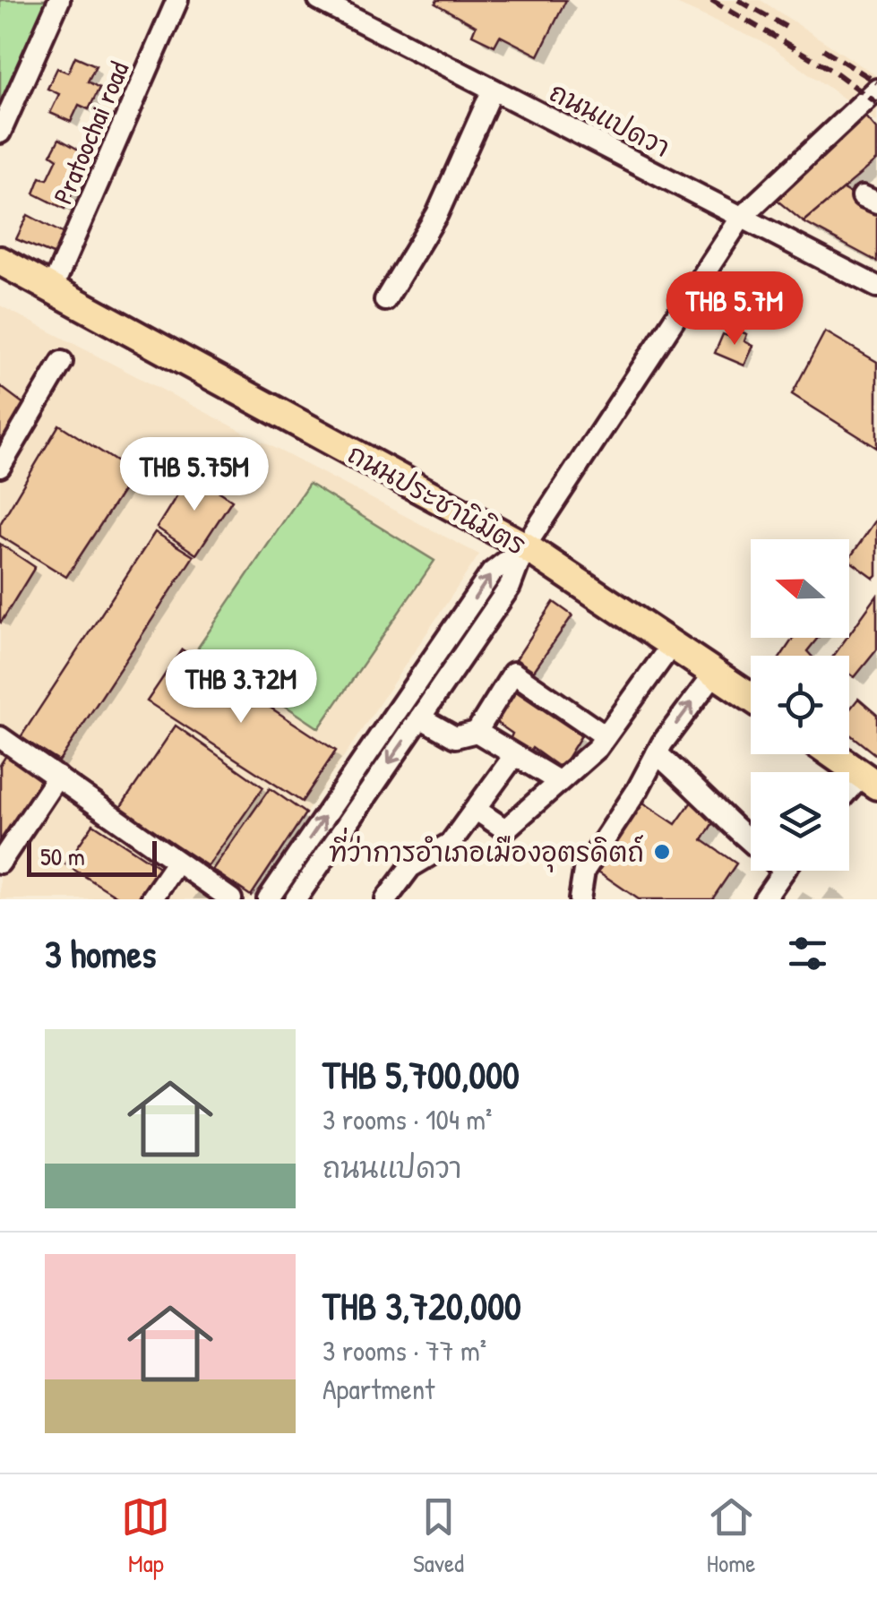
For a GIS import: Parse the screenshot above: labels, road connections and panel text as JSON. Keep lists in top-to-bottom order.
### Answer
{
  "streets": {
    "main road": ["ถนนประชานิมิตร"],
    "street": ["ถนนแปดวา", "Pratoochai road"]
  },
  "crossings": [
    ["Pratoochai road", "ถนนประชานิมิตร"]
  ],
  "places": ["ที่ว่าการอำเภอเมืองอุตรดิตถ์"],
  "scale_bar": "50 m",
  "north": "left",
  "page": {
    "price": ["THB 5.7M", "THB 5.75M", "THB 3.72M"],
    "scale": "50 m",
    "heading": "3 homes",
    "list": [
      {
        "name": "THB 5,700,000",
        "note": "3 rooms · 104 m² · ถนนแปดวา"
      },
      {
        "name": "THB 3,720,000",
        "note": "3 rooms · 77 m² · Apartment"
      }
    ],
    "tabs": ["Map", "Saved", "Home"]
  }
}
